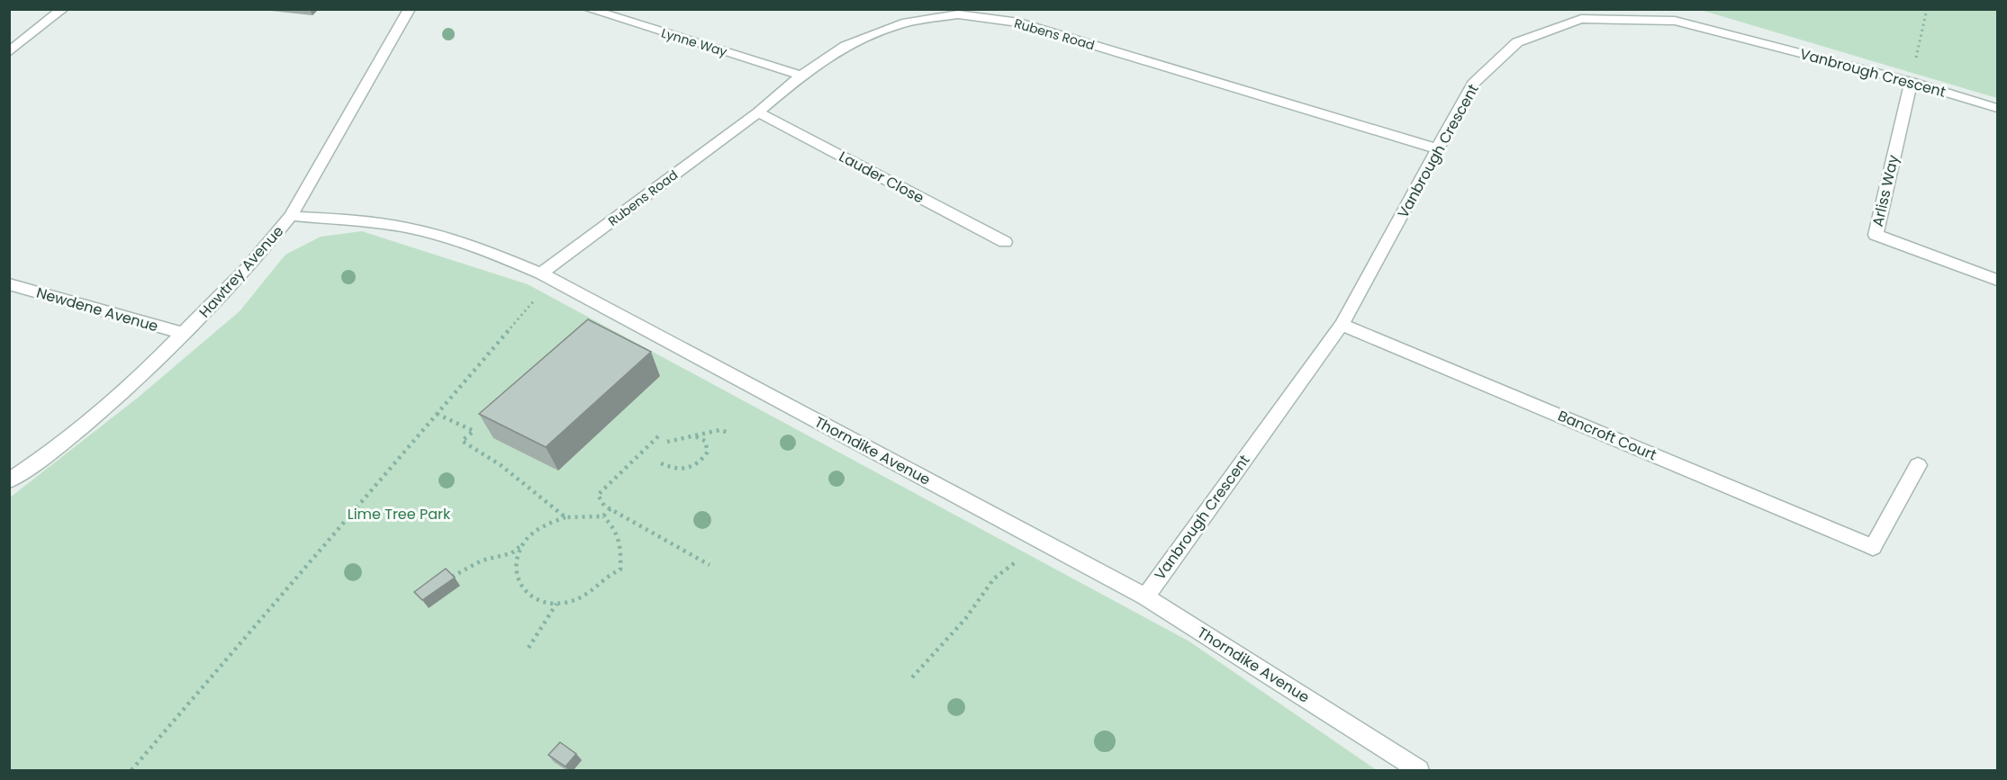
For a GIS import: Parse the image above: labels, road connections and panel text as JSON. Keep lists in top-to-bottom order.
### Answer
{
  "streets": {
    "street": [
      "Rubens Road",
      "Lynne Way",
      "Vanbrough Crescent",
      "Lauder Close",
      "Arliss Way",
      "Hawtrey Avenue",
      "Newdene Avenue",
      "Bancroft Court",
      "Thorndike Avenue"
    ]
  },
  "crossings": [
    ["Rubens Road", "Lynne Way"],
    ["Rubens Road", "Vanbrough Crescent"],
    ["Rubens Road", "Lauder Close"],
    ["Rubens Road", "Thorndike Avenue"],
    ["Vanbrough Crescent", "Arliss Way"],
    ["Vanbrough Crescent", "Bancroft Court"],
    ["Vanbrough Crescent", "Thorndike Avenue"],
    ["Hawtrey Avenue", "Newdene Avenue"],
    ["Hawtrey Avenue", "Thorndike Avenue"]
  ],
  "parks": ["Lime Tree Park"]
}
